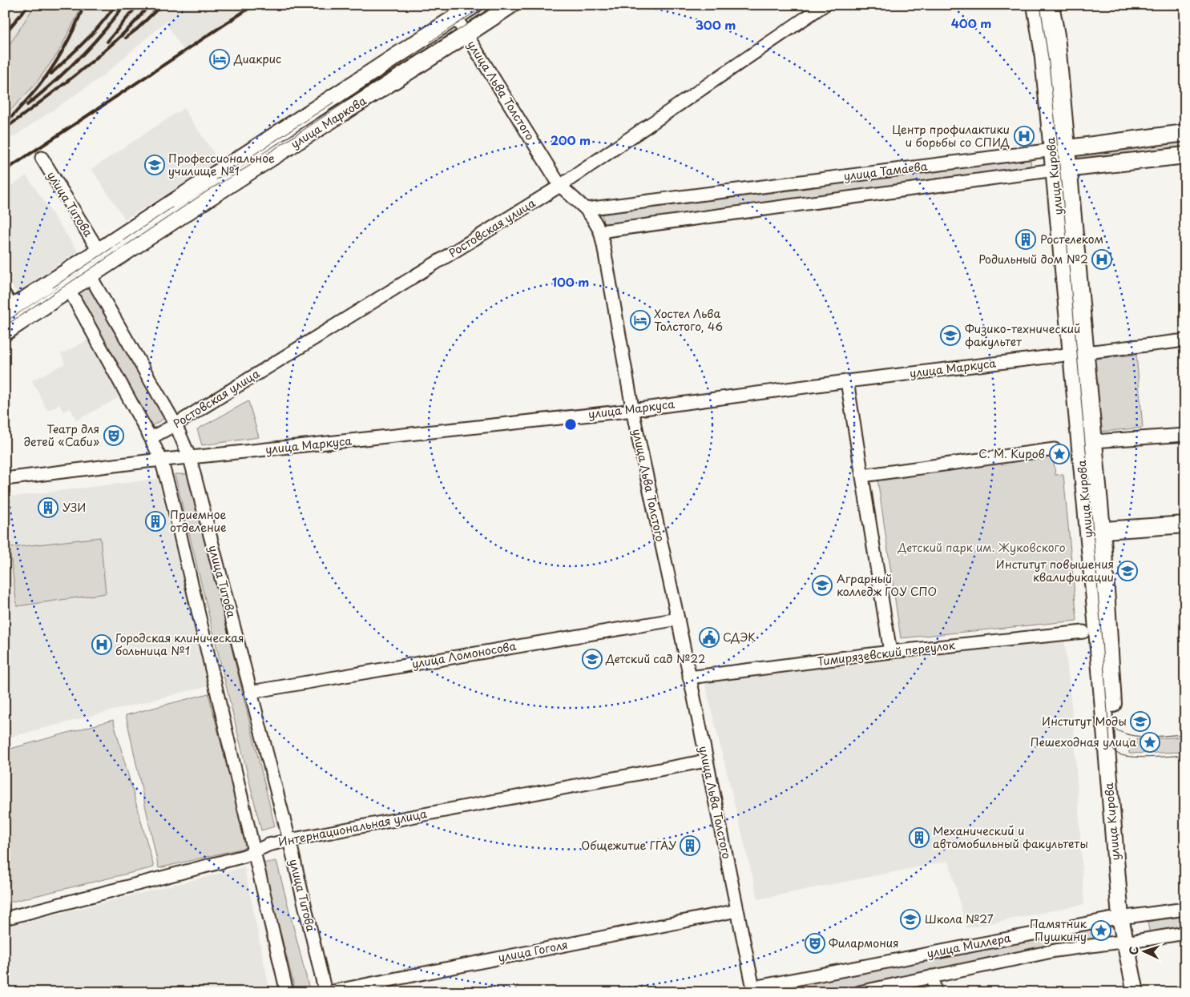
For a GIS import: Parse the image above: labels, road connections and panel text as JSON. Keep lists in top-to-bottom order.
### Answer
{
  "streets": {
    "main road": ["улица Маркова", "улица Тамаева", "улица Кирова"],
    "street": [
      "улица Льва Толстого",
      "улица Титова",
      "Ростовская улица",
      "улица Маркуса",
      "Тимирязевский переулок",
      "улица Ломоносова",
      "Интернациональная улица",
      "улица Миллера",
      "улица Гоголя"
    ]
  },
  "crossings": [
    ["улица Льва Толстого", "улица Маркова"],
    ["улица Льва Толстого", "улица Тамаева"],
    ["улица Льва Толстого", "Ростовская улица"],
    ["улица Льва Толстого", "улица Маркуса"],
    ["улица Льва Толстого", "Тимирязевский переулок"],
    ["улица Льва Толстого", "улица Ломоносова"],
    ["улица Льва Толстого", "Интернациональная улица"],
    ["улица Льва Толстого", "улица Миллера"],
    ["улица Льва Толстого", "улица Гоголя"],
    ["улица Маркова", "улица Титова"],
    ["улица Тамаева", "улица Кирова"],
    ["улица Кирова", "улица Маркуса"],
    ["улица Кирова", "улица Миллера"],
    ["улица Титова", "Ростовская улица"],
    ["улица Титова", "улица Маркуса"],
    ["улица Титова", "улица Ломоносова"],
    ["улица Титова", "Интернациональная улица"]
  ],
  "parks": ["Детский парк им. Жуковского"],
  "places": {
    "hotel": ["Диакрис", "Хостел Льва Толстого, 46"],
    "hospital": ["Центр профилактики и борьбы со СПИД", "Родильный дом №2", "Городская клиническая больница №1"],
    "school or university": [
      "Профессиональное училище №1",
      "Физико-технический факультет",
      "Институт повышения квалификации",
      "Аграрный колледж ГОУ СПО",
      "Детский сад №22",
      "Институт Моды",
      "Школа №27"
    ],
    "building": [
      "Ростелеком",
      "УЗИ",
      "Приемное отделение",
      "Механический и автомобильный факультеты",
      "Общежитие ГГАУ"
    ],
    "theatre": ["Театр для детей «Саби»", "Филармония"],
    "place": ["С. М. Киров", "Пешеходная улица", "Памятник Пушкину"],
    "public building": ["СДЭК"]
  },
  "north": "left",
  "rings": [
    "400 m",
    "300 m",
    "200 m",
    "100 m"
  ]
}
